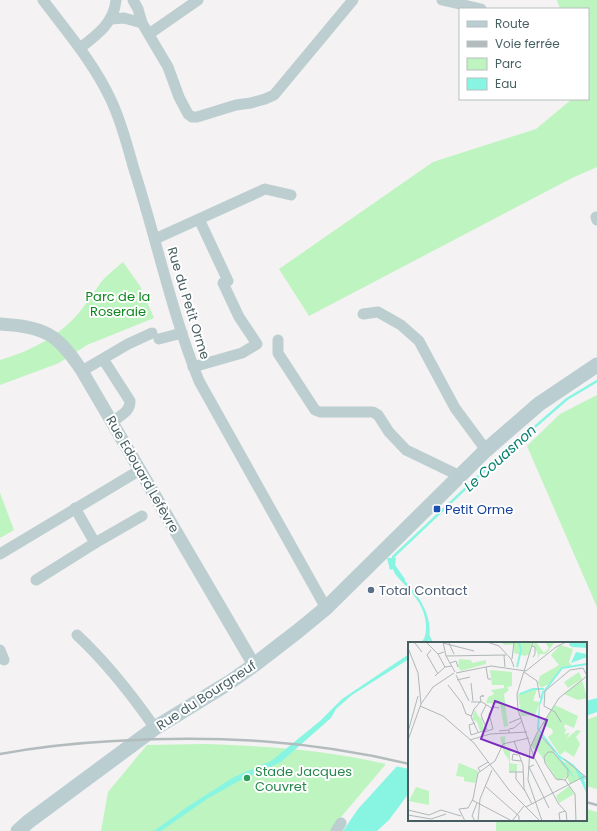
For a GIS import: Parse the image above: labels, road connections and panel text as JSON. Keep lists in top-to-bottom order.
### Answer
{
  "streets": {
    "main road": ["Rue du Bourgneuf"],
    "street": ["Rue du Petit Orme", "Rue Edouard Lefèvre"]
  },
  "crossings": [
    ["Rue du Petit Orme", "Rue du Bourgneuf"],
    ["Rue Edouard Lefèvre", "Rue du Bourgneuf"]
  ],
  "water": ["Le Couasnon"],
  "parks": ["Parc de la Roseraie"],
  "places": {
    "transit": ["Petit Orme"],
    "other": ["Total Contact", "Stade Jacques Couvret"]
  },
  "legend": [
    "Route",
    "Voie ferrée",
    "Parc",
    "Eau"
  ]
}
